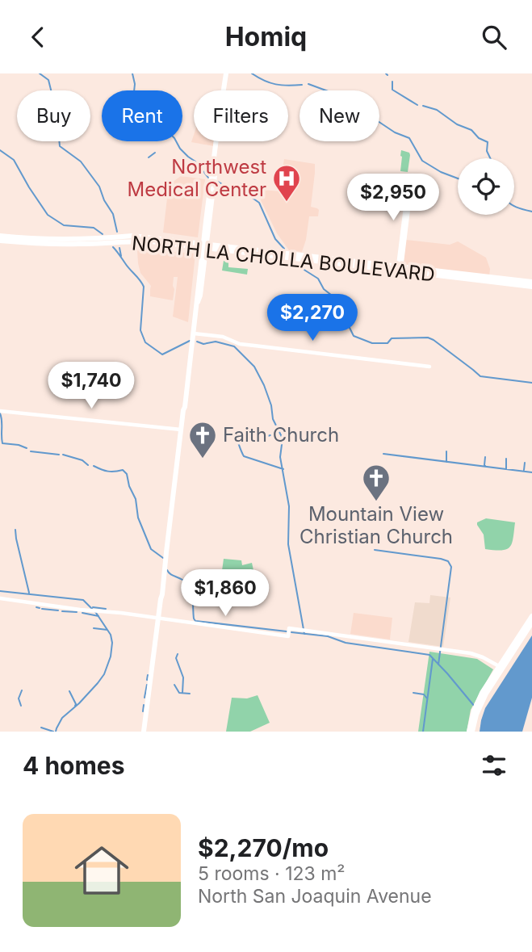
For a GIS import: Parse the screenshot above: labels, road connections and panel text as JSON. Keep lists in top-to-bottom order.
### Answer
{
  "streets": {
    "main road": ["NORTH LA CHOLLA BOULEVARD"]
  },
  "places": {
    "hospital": ["Northwest Medical Center"],
    "church": ["Faith Church", "Mountain View Christian Church"]
  },
  "page": {
    "header": "Homiq",
    "chip": [
      "Buy",
      "Rent",
      "Filters",
      "New"
    ],
    "price": [
      "$2,950",
      "$2,270",
      "$1,740",
      "$1,860"
    ],
    "heading": "4 homes",
    "list": [
      {
        "name": "$2,270/mo",
        "note": "5 rooms · 123 m² · North San Joaquin Avenue"
      }
    ]
  }
}
